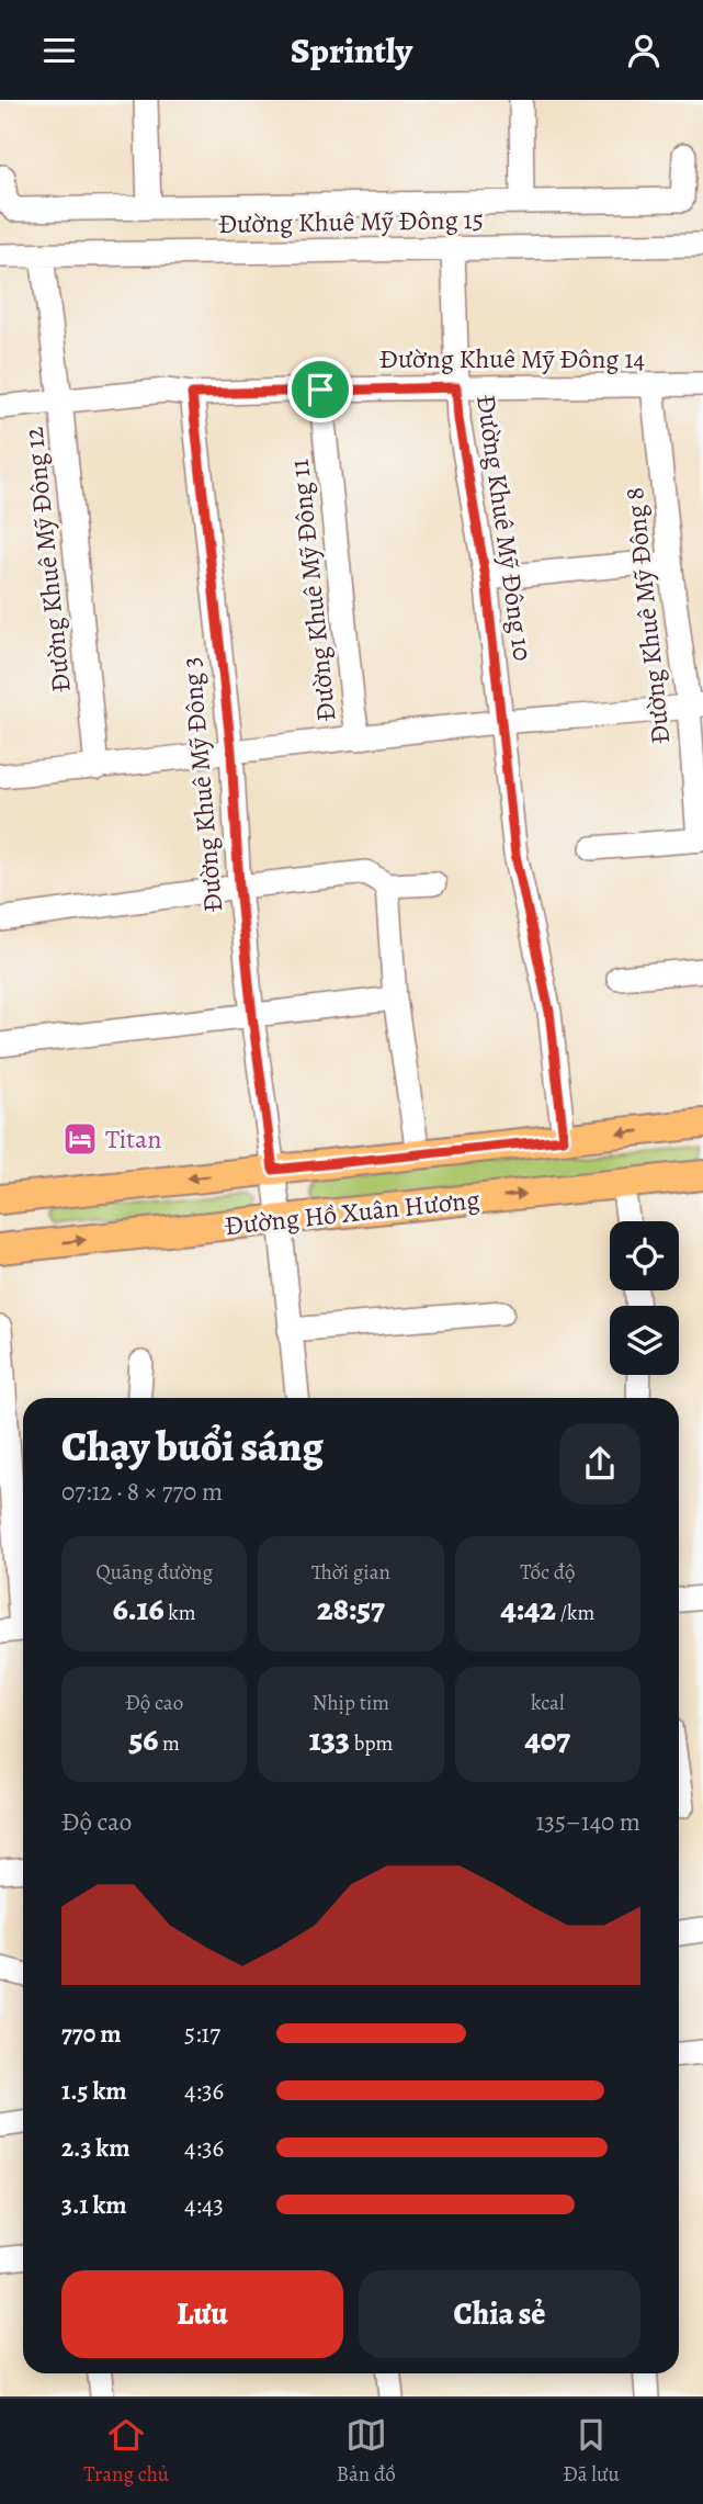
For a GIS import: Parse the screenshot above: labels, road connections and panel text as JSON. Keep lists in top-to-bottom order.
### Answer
{
  "streets": {
    "main road": ["Đường Hồ Xuân Hương"],
    "street": [
      "Đường Khuê Mỹ Đông 15",
      "Đường Khuê Mỹ Đông 14",
      "Đường Khuê Mỹ Đông 10",
      "Đường Khuê Mỹ Đông 12",
      "Đường Khuê Mỹ Đông 11",
      "Đường Khuê Mỹ Đông 8",
      "Đường Khuê Mỹ Đông 3"
    ]
  },
  "crossings": [
    ["Đường Khuê Mỹ Đông 15", "Đường Khuê Mỹ Đông 10"],
    ["Đường Khuê Mỹ Đông 15", "Đường Khuê Mỹ Đông 12"],
    ["Đường Khuê Mỹ Đông 14", "Đường Khuê Mỹ Đông 10"],
    ["Đường Khuê Mỹ Đông 14", "Đường Khuê Mỹ Đông 12"],
    ["Đường Khuê Mỹ Đông 14", "Đường Khuê Mỹ Đông 11"],
    ["Đường Khuê Mỹ Đông 14", "Đường Khuê Mỹ Đông 8"],
    ["Đường Khuê Mỹ Đông 14", "Đường Khuê Mỹ Đông 3"],
    ["Đường Khuê Mỹ Đông 10", "Đường Hồ Xuân Hương"],
    ["Đường Khuê Mỹ Đông 3", "Đường Hồ Xuân Hương"]
  ],
  "places": {
    "hotel": ["Titan"]
  },
  "page": {
    "header": "Sprintly",
    "heading": ["Chạy buổi sáng", "07:12 · 8 × 770 m"],
    "stats": [
      ["Quãng đường", "6.16 km"],
      ["Thời gian", "28:57"],
      ["Tốc độ", "4:42 /km"],
      ["Độ cao", "56 m"],
      ["Nhịp tim", "133 bpm"],
      ["kcal", "407"]
    ],
    "chart": ["Độ cao", "135–140 m"],
    "list": [
      {
        "name": "770 m",
        "note": "5:17"
      },
      {
        "name": "1.5 km",
        "note": "4:36"
      },
      {
        "name": "2.3 km",
        "note": "4:36"
      },
      {
        "name": "3.1 km",
        "note": "4:43"
      }
    ],
    "buttons": ["Lưu", "Chia sẻ"],
    "tabs": ["Trang chủ", "Bản đồ", "Đã lưu"]
  }
}
